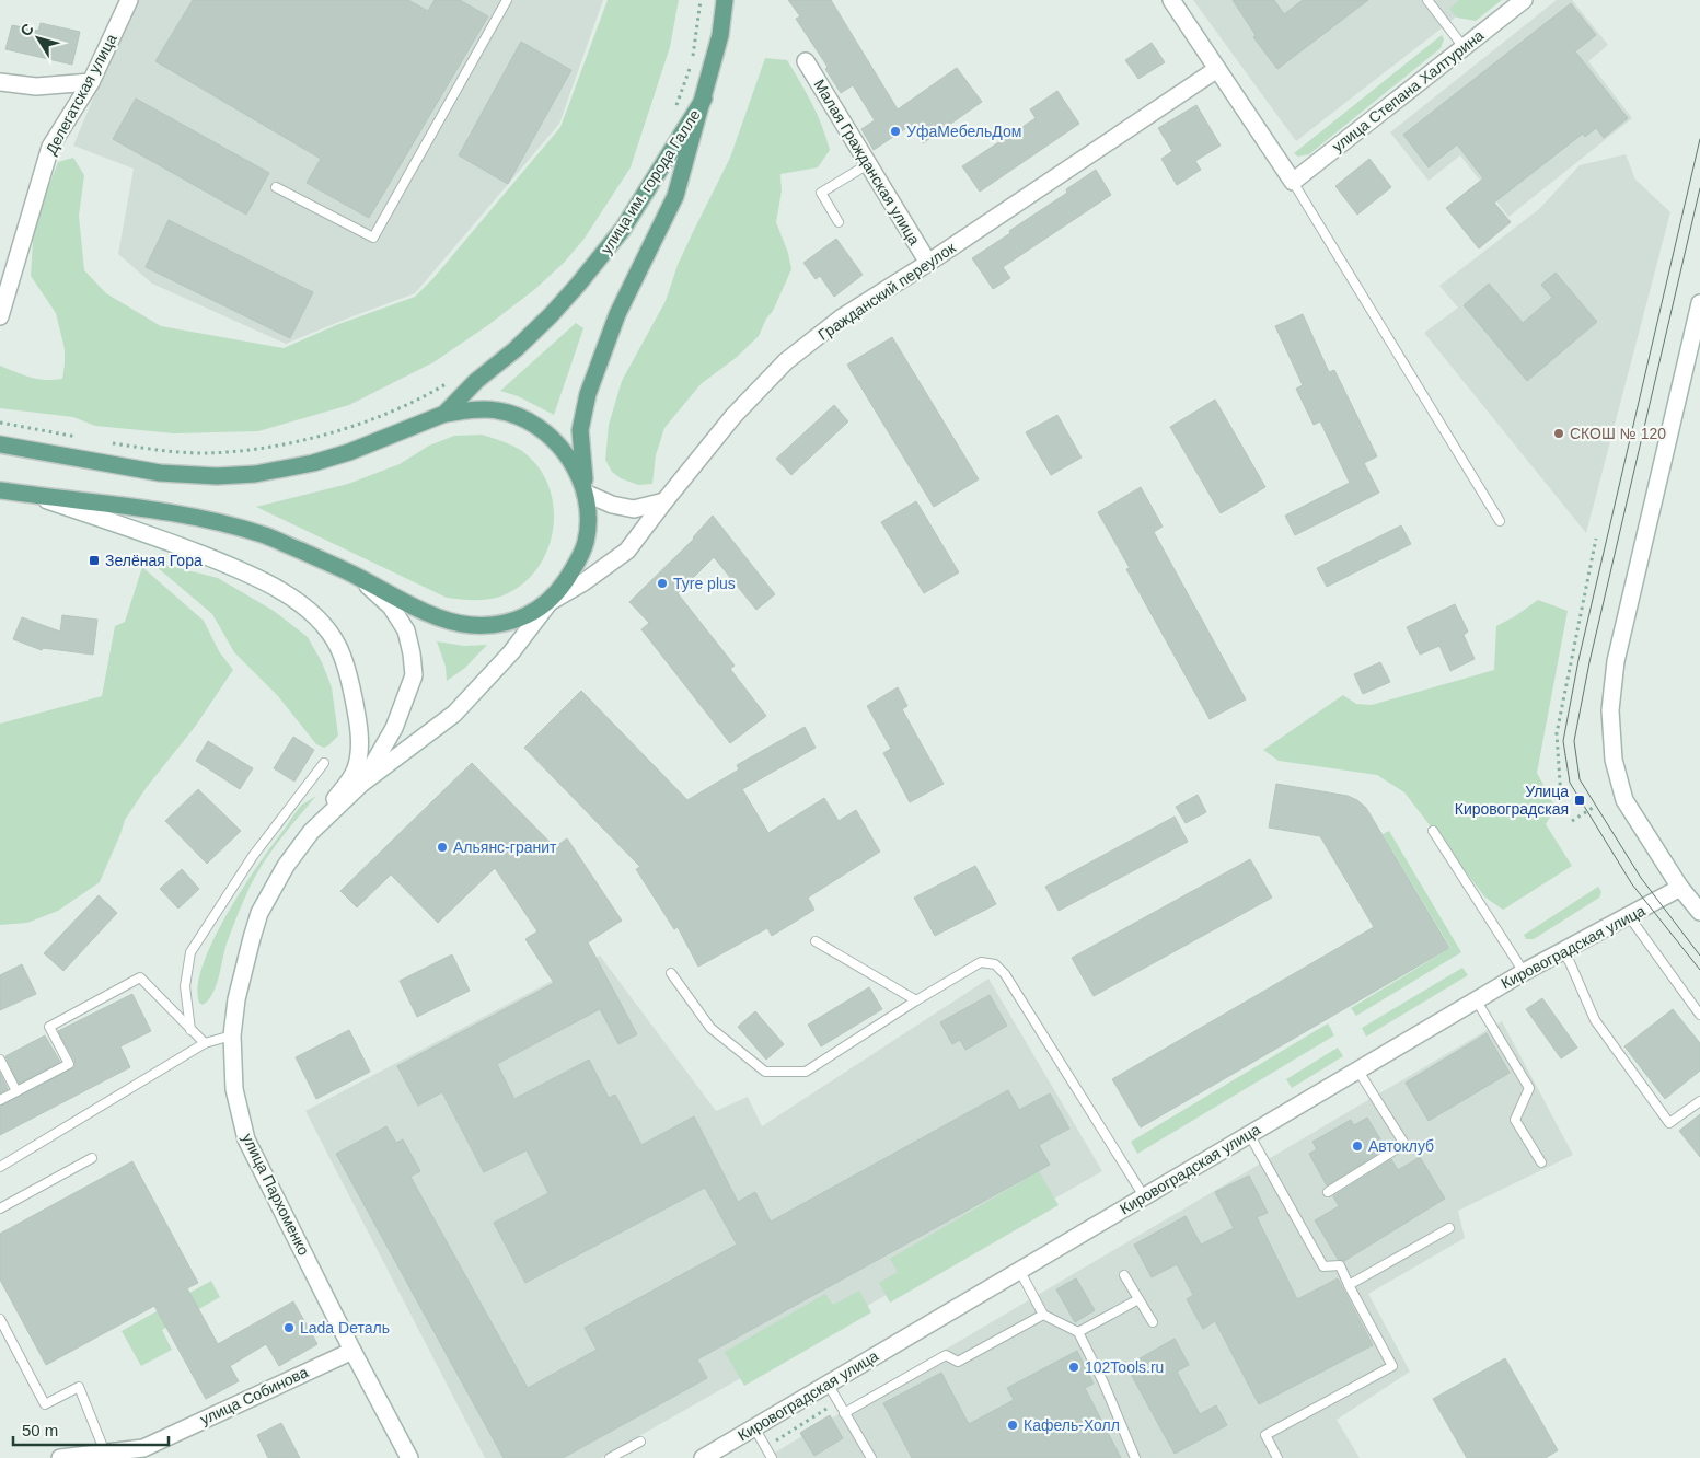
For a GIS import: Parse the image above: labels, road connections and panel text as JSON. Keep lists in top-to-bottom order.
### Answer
{
  "streets": {
    "main road": ["улица им. города Галле"],
    "street": [
      "улица Степана Халтурина",
      "Делегатская улица",
      "Малая Гражданская улица",
      "Гражданский переулок",
      "Кировоградская улица",
      "улица Пархоменко",
      "улица Собинова"
    ]
  },
  "crossings": [
    ["Малая Гражданская улица", "Гражданский переулок"],
    ["Гражданский переулок", "улица Пархоменко"],
    ["улица Пархоменко", "улица Собинова"]
  ],
  "places": {
    "other": [
      "УфаМебельДом",
      "СКОШ № 120",
      "Tyre plus",
      "Альянс-гранит",
      "Автоклуб",
      "Lada Dеталь",
      "102Tools.ru",
      "Кафель-Холл"
    ],
    "transit": ["Зелёная Гора", "Улица Кировоградская"]
  },
  "scale_bar": "50 m",
  "north": "top left"
}
